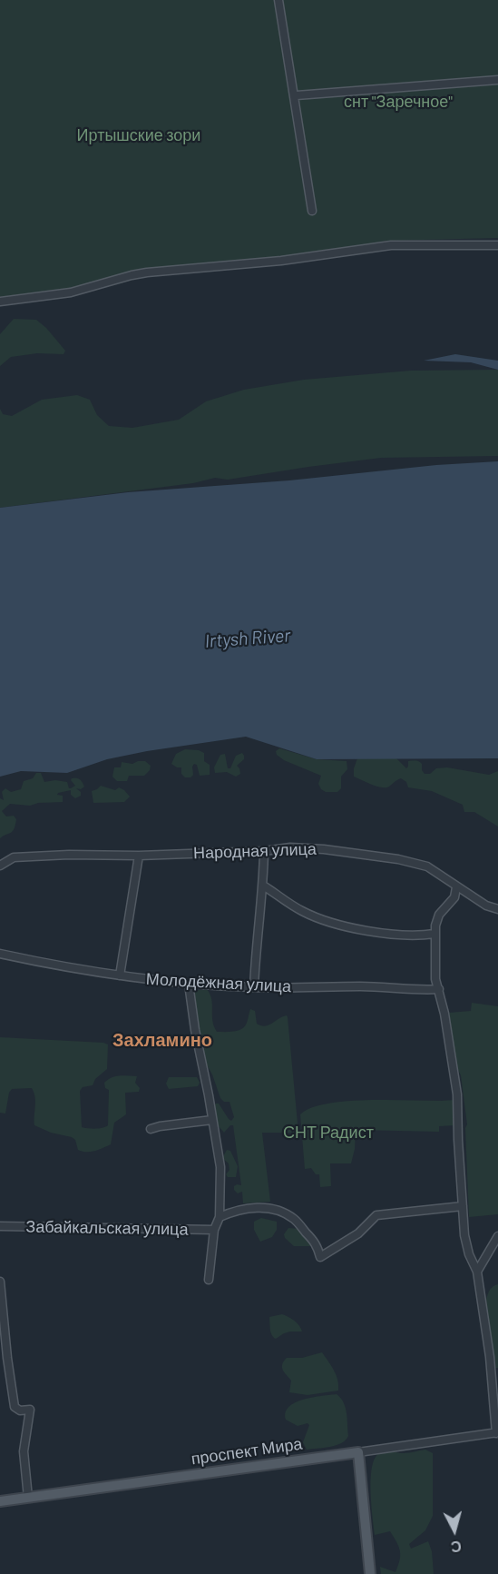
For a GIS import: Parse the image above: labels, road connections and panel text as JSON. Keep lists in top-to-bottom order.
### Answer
{
  "streets": {
    "main road": ["проспект Мира"],
    "street": ["Народная улица", "Молодёжная улица", "Забайкальская улица"]
  },
  "districts": ["Захламино"],
  "water": ["Irtysh River"],
  "parks": ["снт \"Заречное\"", "Иртышские зори", "СНТ Радист"],
  "north": "bottom"
}
